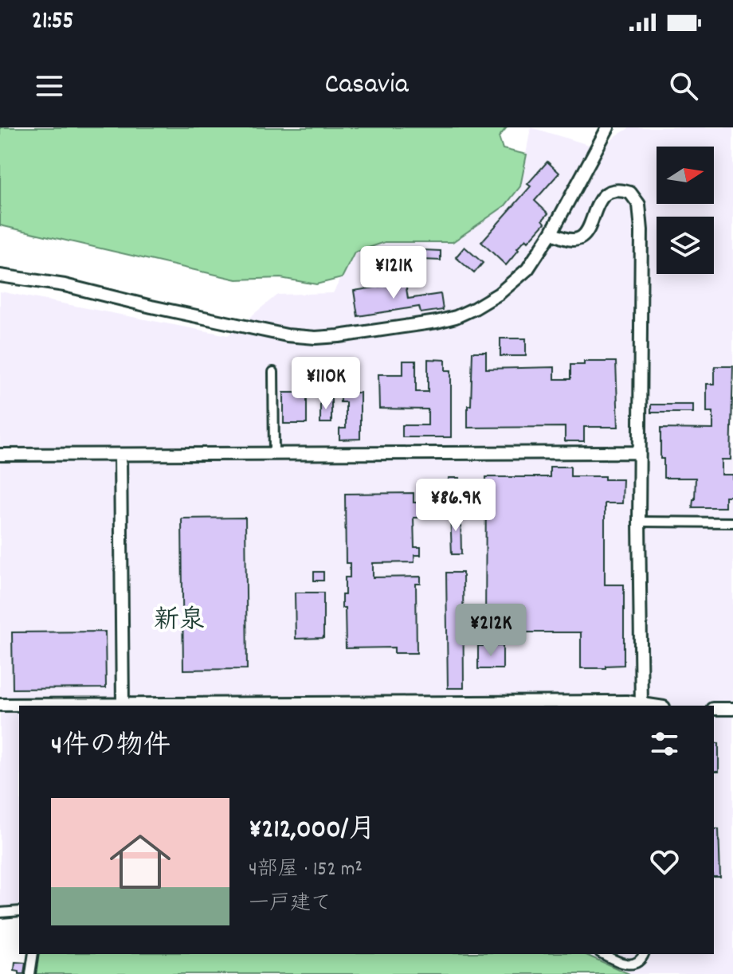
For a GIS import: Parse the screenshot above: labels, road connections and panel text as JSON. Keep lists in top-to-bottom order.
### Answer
{
  "districts": ["新泉"],
  "north": "right",
  "page": {
    "status": "21:55",
    "header": "Casavia",
    "price": [
      "¥121K",
      "¥110K",
      "¥86.9K",
      "¥212K"
    ],
    "heading": "4件の物件",
    "list": [
      {
        "name": "¥212,000/月",
        "note": "4部屋 · 152 m² · 一戸建て"
      }
    ]
  }
}
